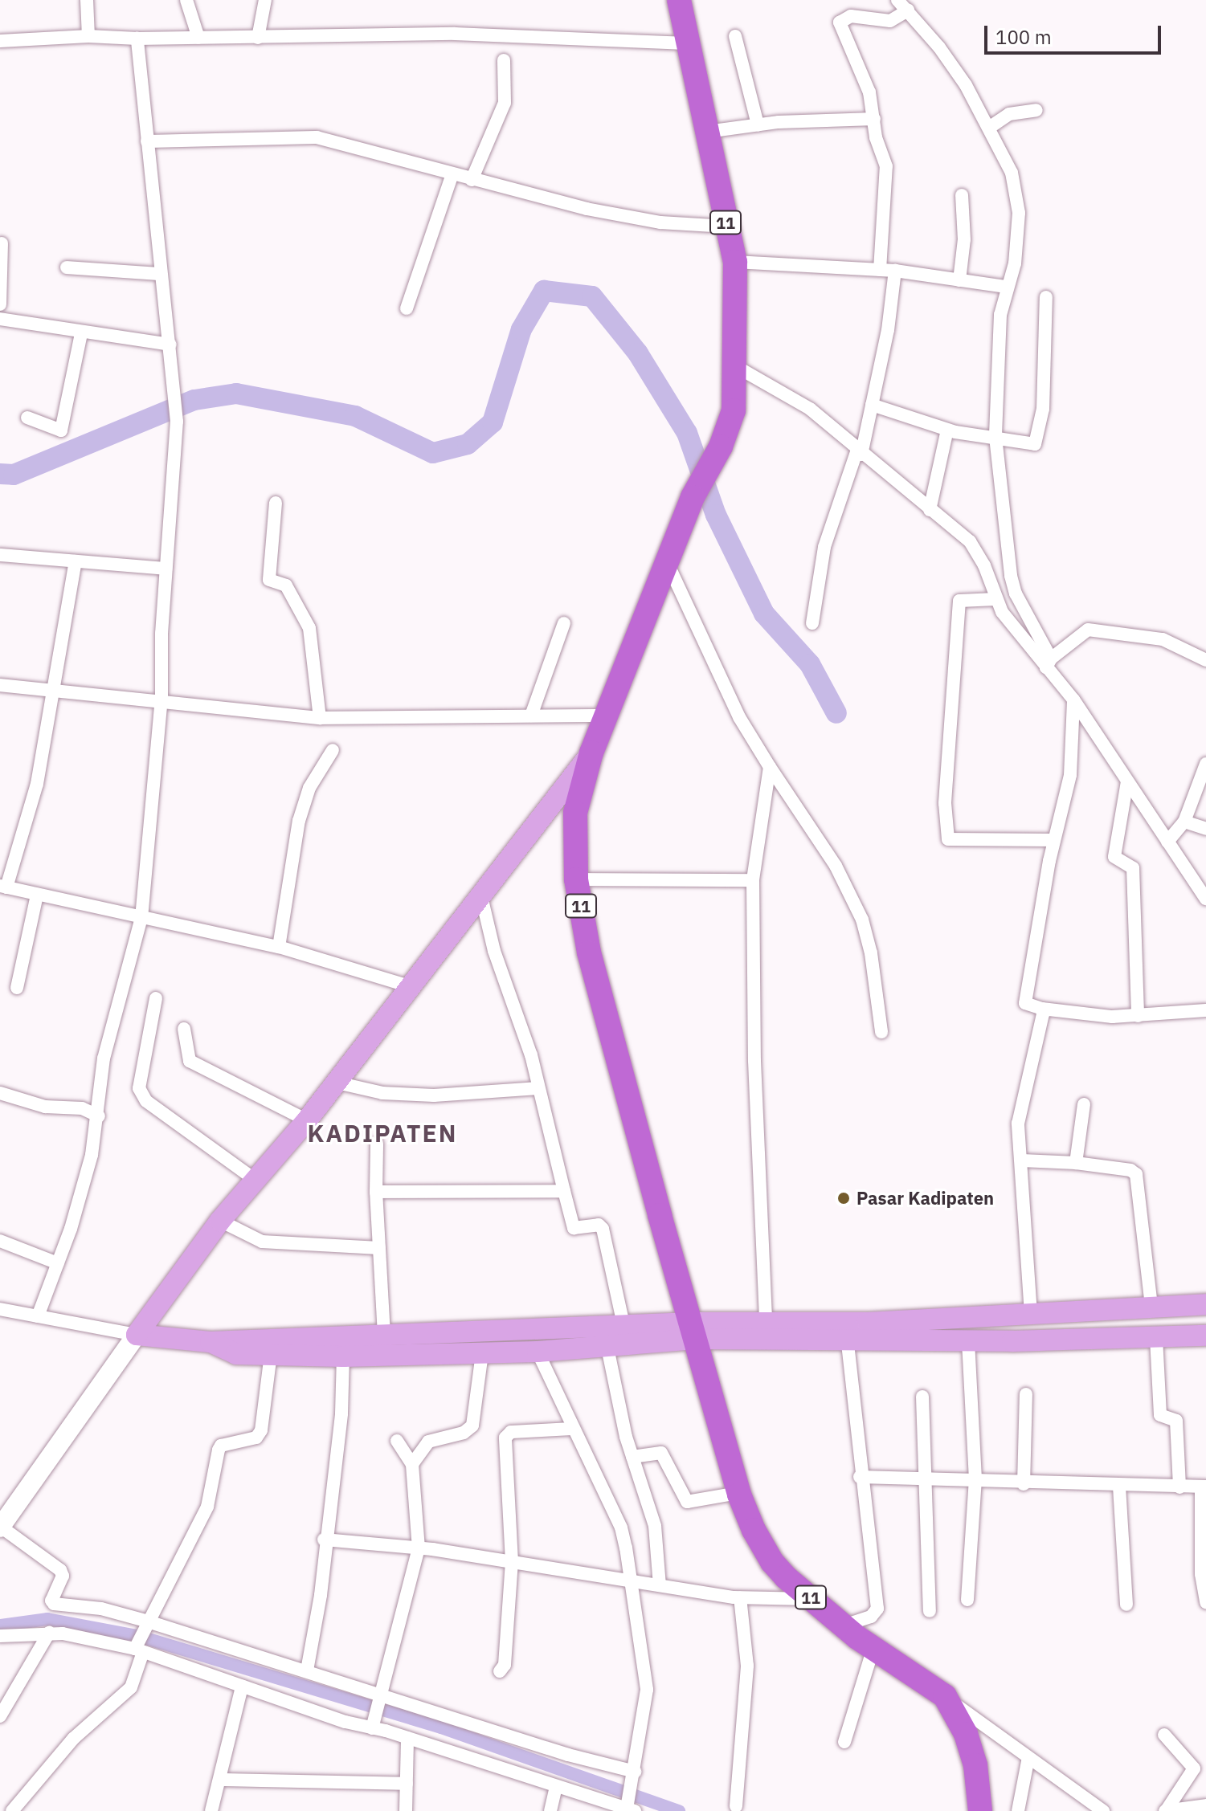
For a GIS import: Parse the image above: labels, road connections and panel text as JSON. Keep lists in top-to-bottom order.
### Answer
{
  "streets": {
    "highway": ["11"]
  },
  "districts": ["KADIPATEN"],
  "places": ["Pasar Kadipaten"],
  "scale_bar": "100 m"
}
